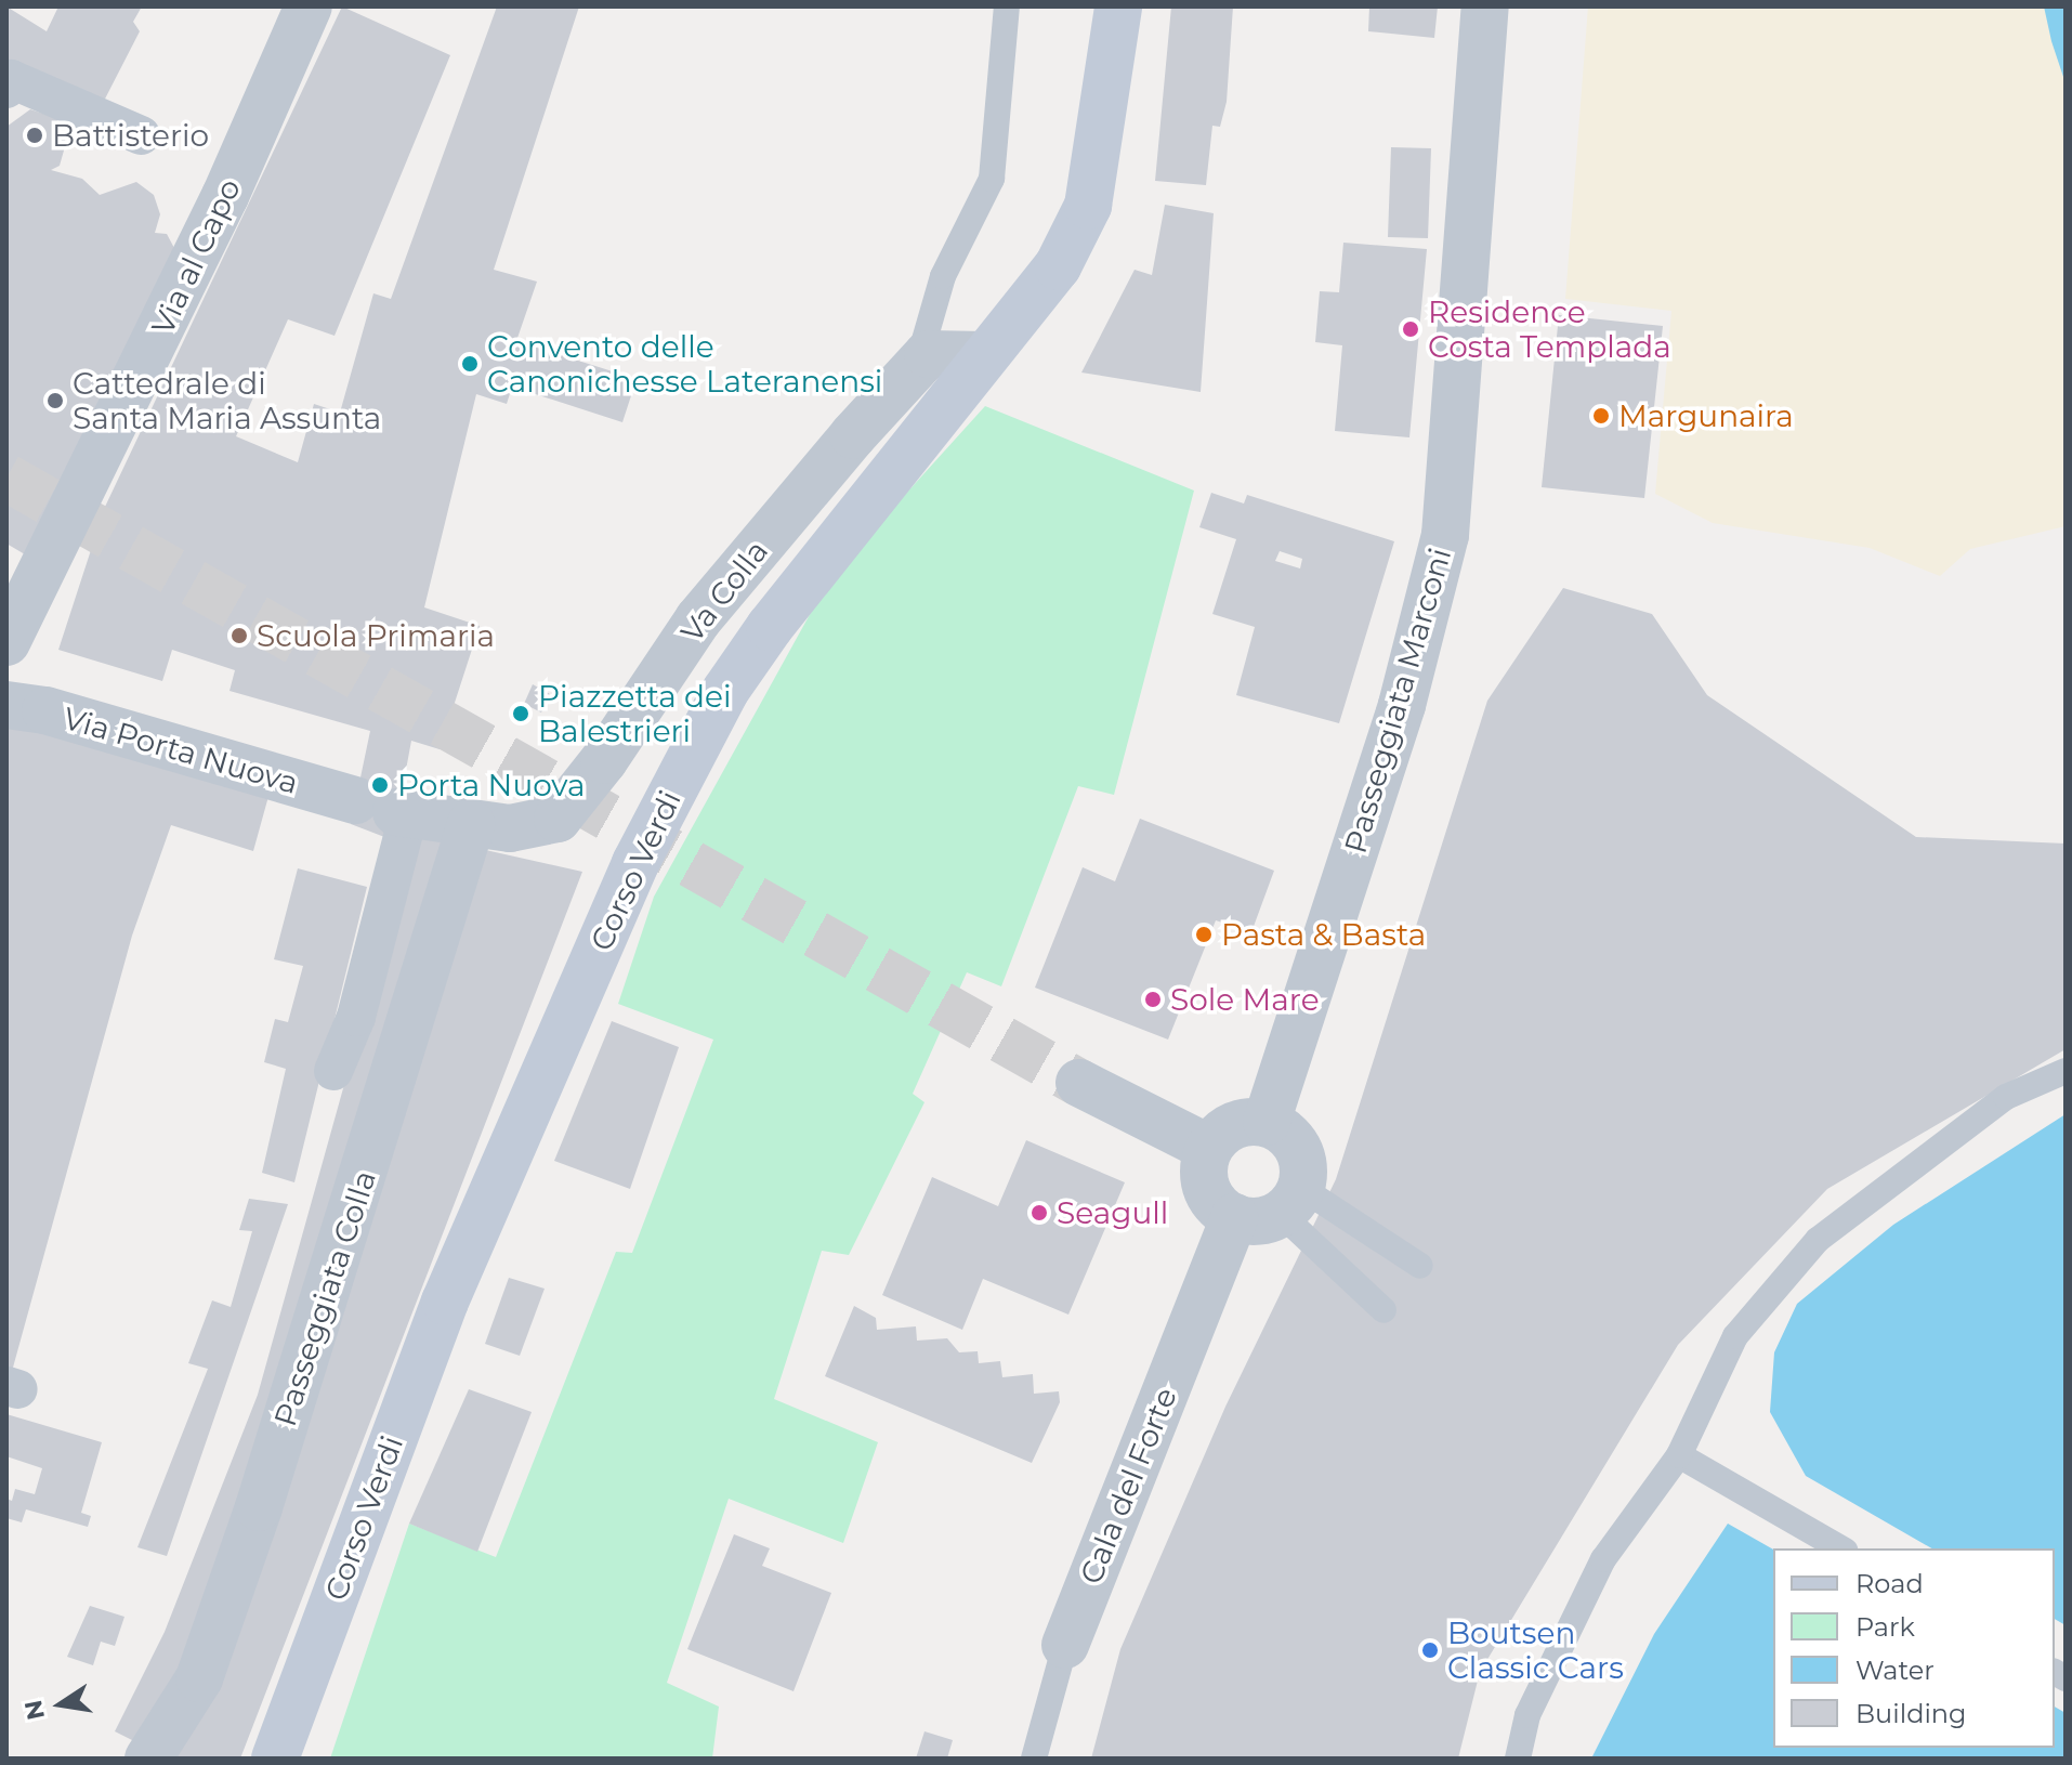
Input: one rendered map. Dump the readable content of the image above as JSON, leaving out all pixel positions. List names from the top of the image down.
{
  "streets": {
    "main road": ["Corso Verdi"],
    "street": [
      "Via al Capo",
      "Va Colla",
      "Passeggiata Marconi",
      "Via Porta Nuova",
      "Passeggiata Colla",
      "Cala del Forte"
    ]
  },
  "crossings": [
    ["Va Colla", "Via Porta Nuova"],
    ["Va Colla", "Passeggiata Colla"],
    ["Passeggiata Marconi", "Cala del Forte"],
    ["Via Porta Nuova", "Passeggiata Colla"]
  ],
  "places": [
    "Battisterio",
    "Residence Costa Templada",
    "Convento delle Canonichesse Lateranensi",
    "Cattedrale di Santa Maria Assunta",
    "Margunaira",
    "Scuola Primaria",
    "Piazzetta dei Balestrieri",
    "Porta Nuova",
    "Pasta & Basta",
    "Sole Mare",
    "Seagull",
    "Boutsen Classic Cars"
  ],
  "legend": [
    "Road",
    "Park",
    "Water",
    "Building"
  ],
  "north": "left"
}
